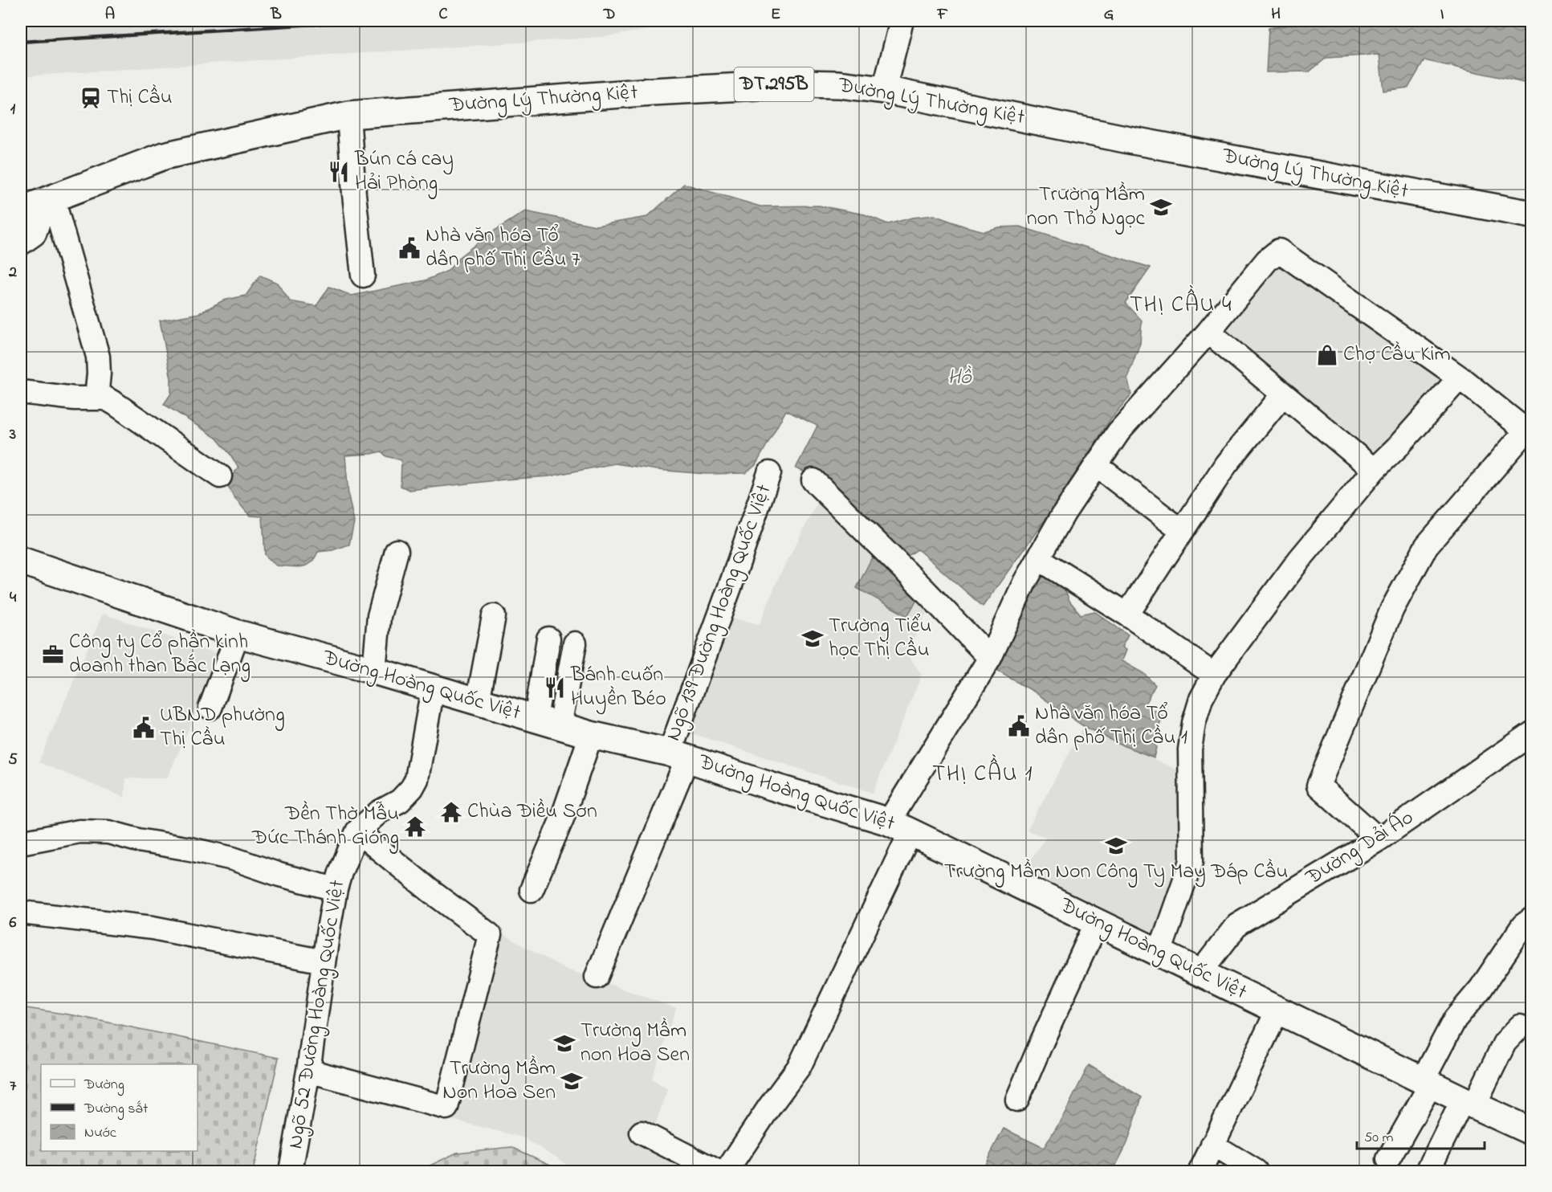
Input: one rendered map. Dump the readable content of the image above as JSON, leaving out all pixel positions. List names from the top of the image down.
{
  "streets": {
    "main road": ["ĐT.295B", "Đường Lý Thường Kiệt", "Đường Hoàng Quốc Việt"],
    "street": ["Ngõ 139 Đường Hoàng Quốc Việt", "Đường Dải Áo", "Ngõ 52 Đường Hoàng Quốc Việt"]
  },
  "crossings": [
    ["Ngõ 139 Đường Hoàng Quốc Việt", "Đường Hoàng Quốc Việt"],
    ["Đường Hoàng Quốc Việt", "Đường Dải Áo"],
    ["Đường Hoàng Quốc Việt", "Ngõ 52 Đường Hoàng Quốc Việt"]
  ],
  "districts": ["THỊ CẦU 4", "THỊ CẦU 1"],
  "water": ["Hồ"],
  "places": {
    "station": ["Thị Cầu"],
    "restaurant": ["Bún cá cay Hải Phòng", "Bánh cuốn Huyền Béo"],
    "school or university": [
      "Trường Mầm non Thỏ Ngọc",
      "Trường Tiểu học Thị Cầu",
      "Trường Mầm Non Công Ty May Đáp Cầu",
      "Trường Mầm non Hoa Sen",
      "Trường Mầm Non Hoa Sen"
    ],
    "public building": ["Nhà văn hóa Tổ dân phố Thị Cầu 7", "Nhà văn hóa Tổ dân phố Thị Cầu 1", "UBND phường Thị Cầu"],
    "shop": ["Chợ Cầu Kim"],
    "office": ["Công ty Cổ phần kinh doanh than Bắc Lạng"],
    "temple": ["Chùa Điều Sơn", "Đền Thờ Mẫu Đức Thánh Gióng"]
  },
  "legend": ["Đường", "Đường sắt", "Nước"],
  "scale_bar": "50 m",
  "grid": {
    "columns": [
      "A",
      "B",
      "C",
      "D",
      "E",
      "F",
      "G",
      "H",
      "I"
    ],
    "rows": [
      "1",
      "2",
      "3",
      "4",
      "5",
      "6",
      "7"
    ]
  }
}
